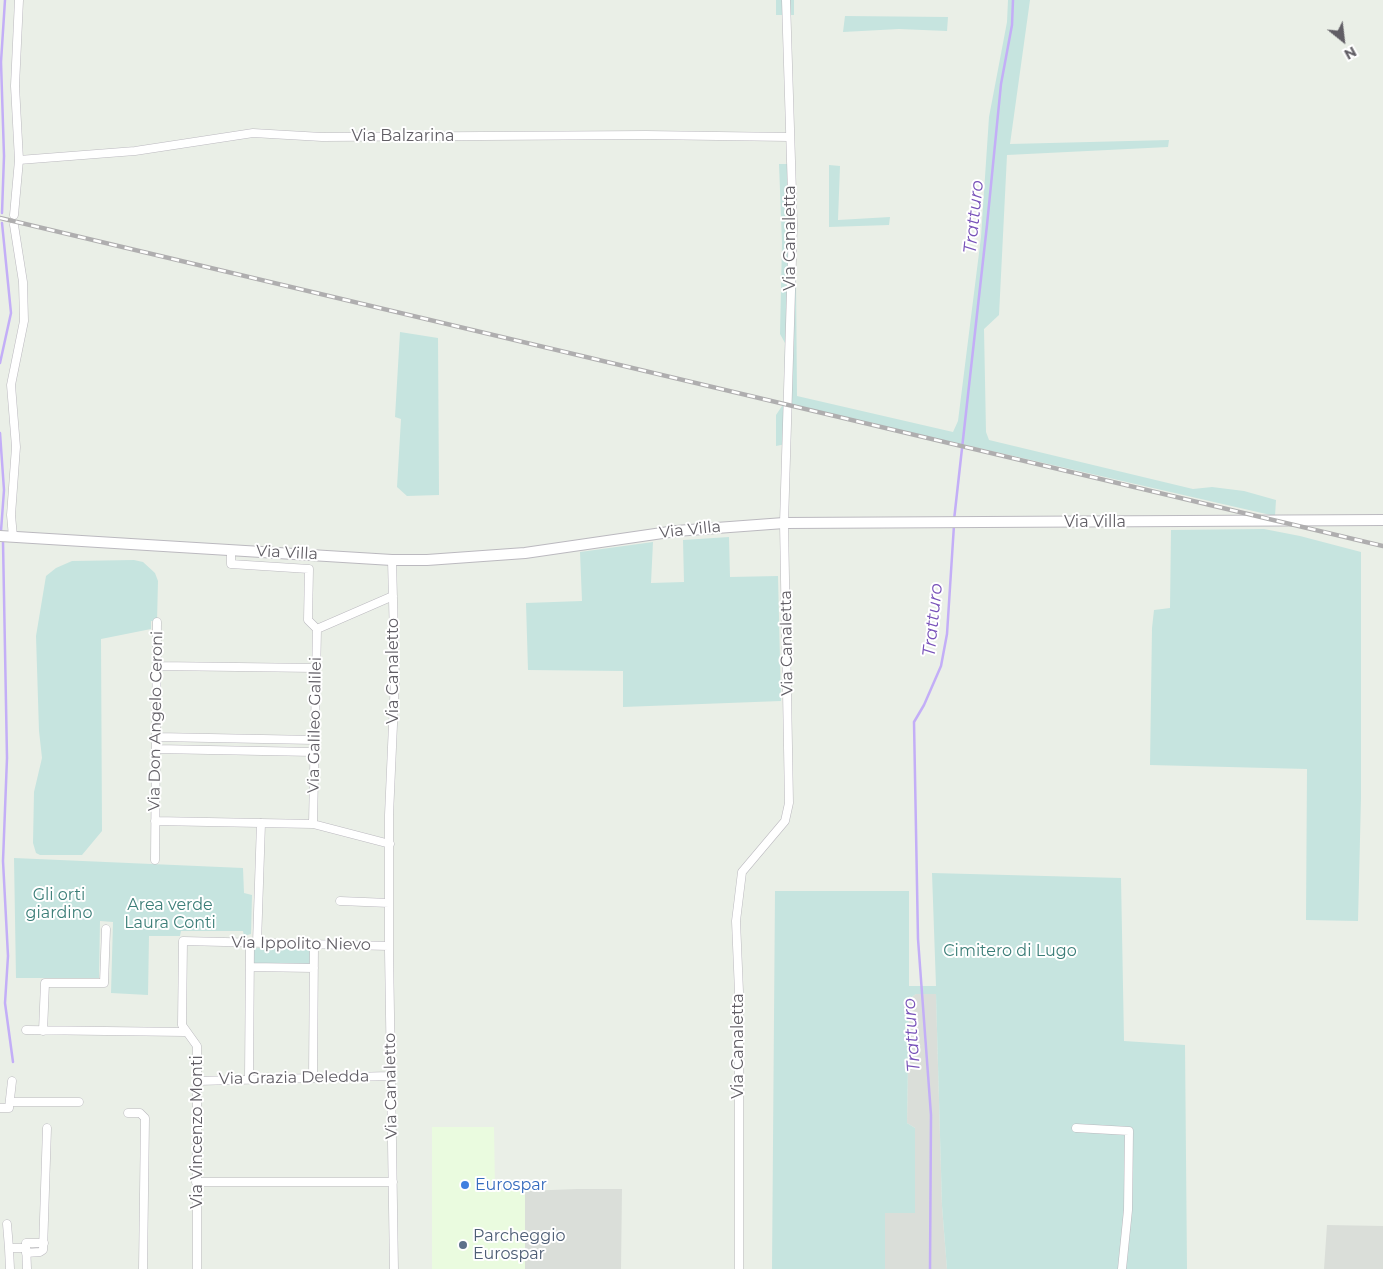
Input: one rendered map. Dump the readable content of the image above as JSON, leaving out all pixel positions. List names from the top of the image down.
{
  "streets": {
    "street": [
      "Via Balzarina",
      "Via Canaletta",
      "Via Villa",
      "Via Canaletto",
      "Via Don Angelo Ceroni",
      "Via Galileo Galilei",
      "Via Ippolito Nievo",
      "Via Grazia Deledda",
      "Via Vincenzo Monti"
    ]
  },
  "crossings": [
    ["Via Balzarina", "Via Canaletta"],
    ["Via Canaletta", "Via Villa"],
    ["Via Villa", "Via Canaletto"],
    ["Via Canaletto", "Via Ippolito Nievo"],
    ["Via Canaletto", "Via Grazia Deledda"],
    ["Via Ippolito Nievo", "Via Vincenzo Monti"],
    ["Via Grazia Deledda", "Via Vincenzo Monti"]
  ],
  "water": ["Tratturo"],
  "parks": ["Gli orti giardino", "Area verde Laura Conti", "Cimitero di Lugo"],
  "places": ["Eurospar", "Parcheggio Eurospar"],
  "north": "bottom right"
}
